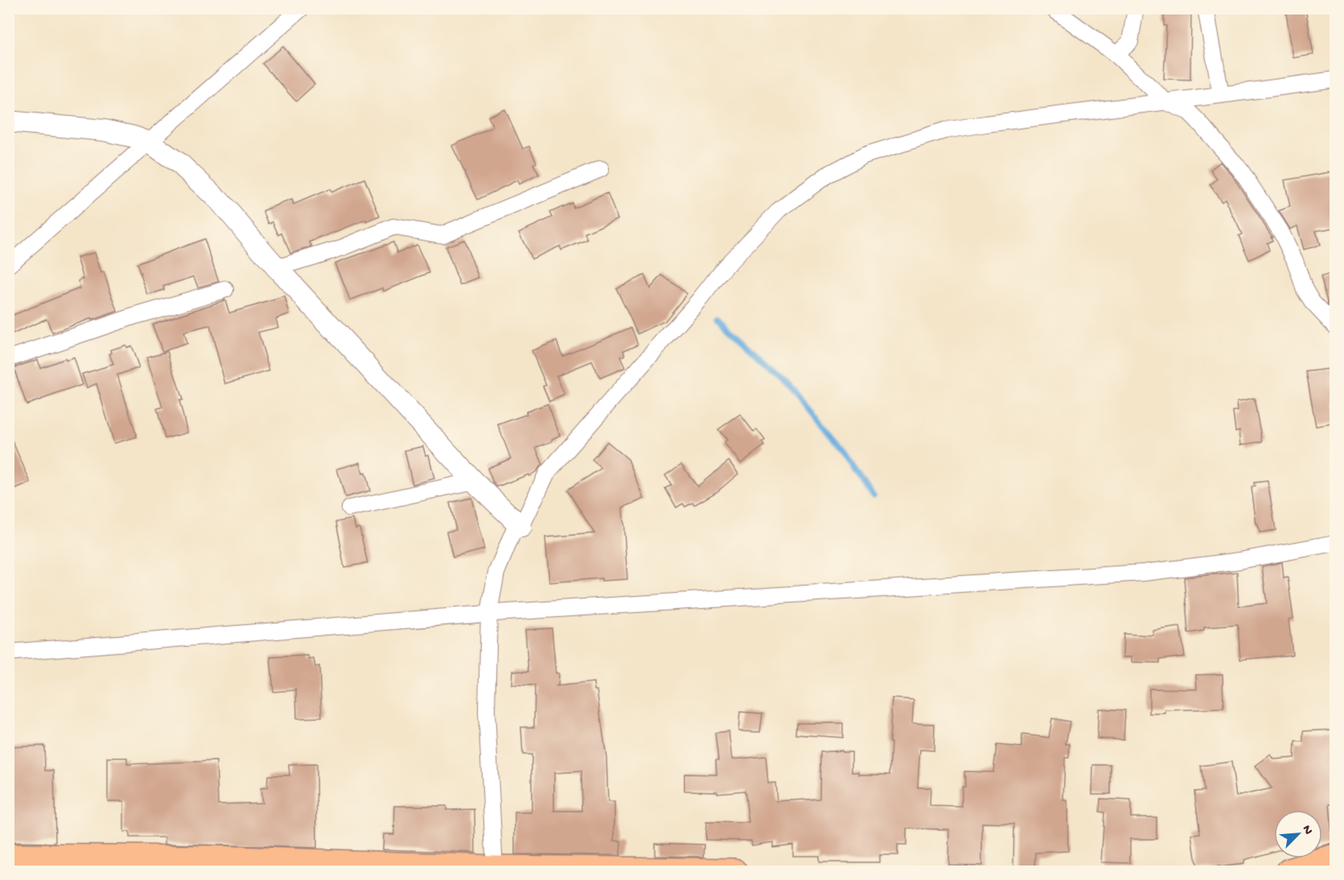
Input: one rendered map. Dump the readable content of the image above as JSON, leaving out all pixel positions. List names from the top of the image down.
{
  "north": "top right"
}
